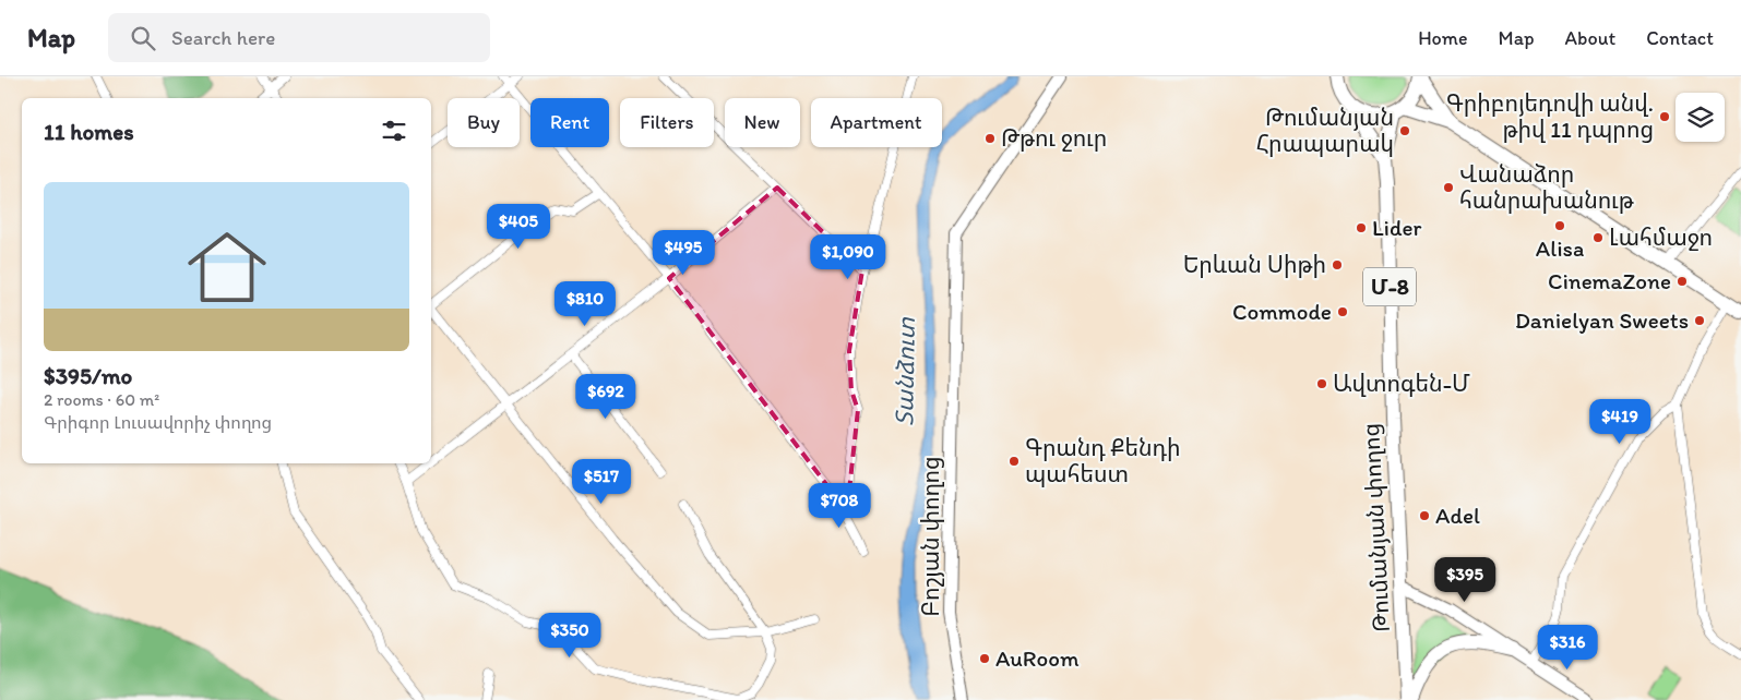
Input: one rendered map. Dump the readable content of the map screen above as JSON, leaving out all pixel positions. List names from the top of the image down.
{
  "streets": {
    "main road": ["Մ-8", "Թումանյան փողոց"],
    "street": ["Բոշյան փողոց"]
  },
  "crossings": [
    ["Մ-8", "Թումանյան փողոց"]
  ],
  "water": ["Տանձուտ"],
  "places": [
    "Գրիբոյեդովի անվ. թիվ 11 դպրոց",
    "Թումանյան Հրապարակ",
    "Թթու ջուր",
    "Վանաձոր հանրախանութ",
    "Alisa",
    "Lider",
    "Լահմաջո",
    "Երևան Սիթի",
    "CinemaZone",
    "Commode",
    "Danielyan Sweets",
    "Ավտոգեն-Մ",
    "Գրանդ Քենդի պահեստ",
    "Adel",
    "AuRoom"
  ],
  "page": {
    "header": "Map",
    "search": "Search here",
    "nav": [
      "Home",
      "Map",
      "About",
      "Contact"
    ],
    "chip": [
      "Buy",
      "Rent",
      "Filters",
      "New",
      "Apartment"
    ],
    "heading": "11 homes",
    "list": [
      {
        "name": "$395/mo",
        "note": "2 rooms · 60 m² · Գրիգոր Լուսավորիչ փողոց"
      }
    ],
    "price": [
      "$405",
      "$495",
      "$1,090",
      "$810",
      "$692",
      "$419",
      "$517",
      "$708",
      "$395",
      "$350",
      "$316"
    ]
  }
}
